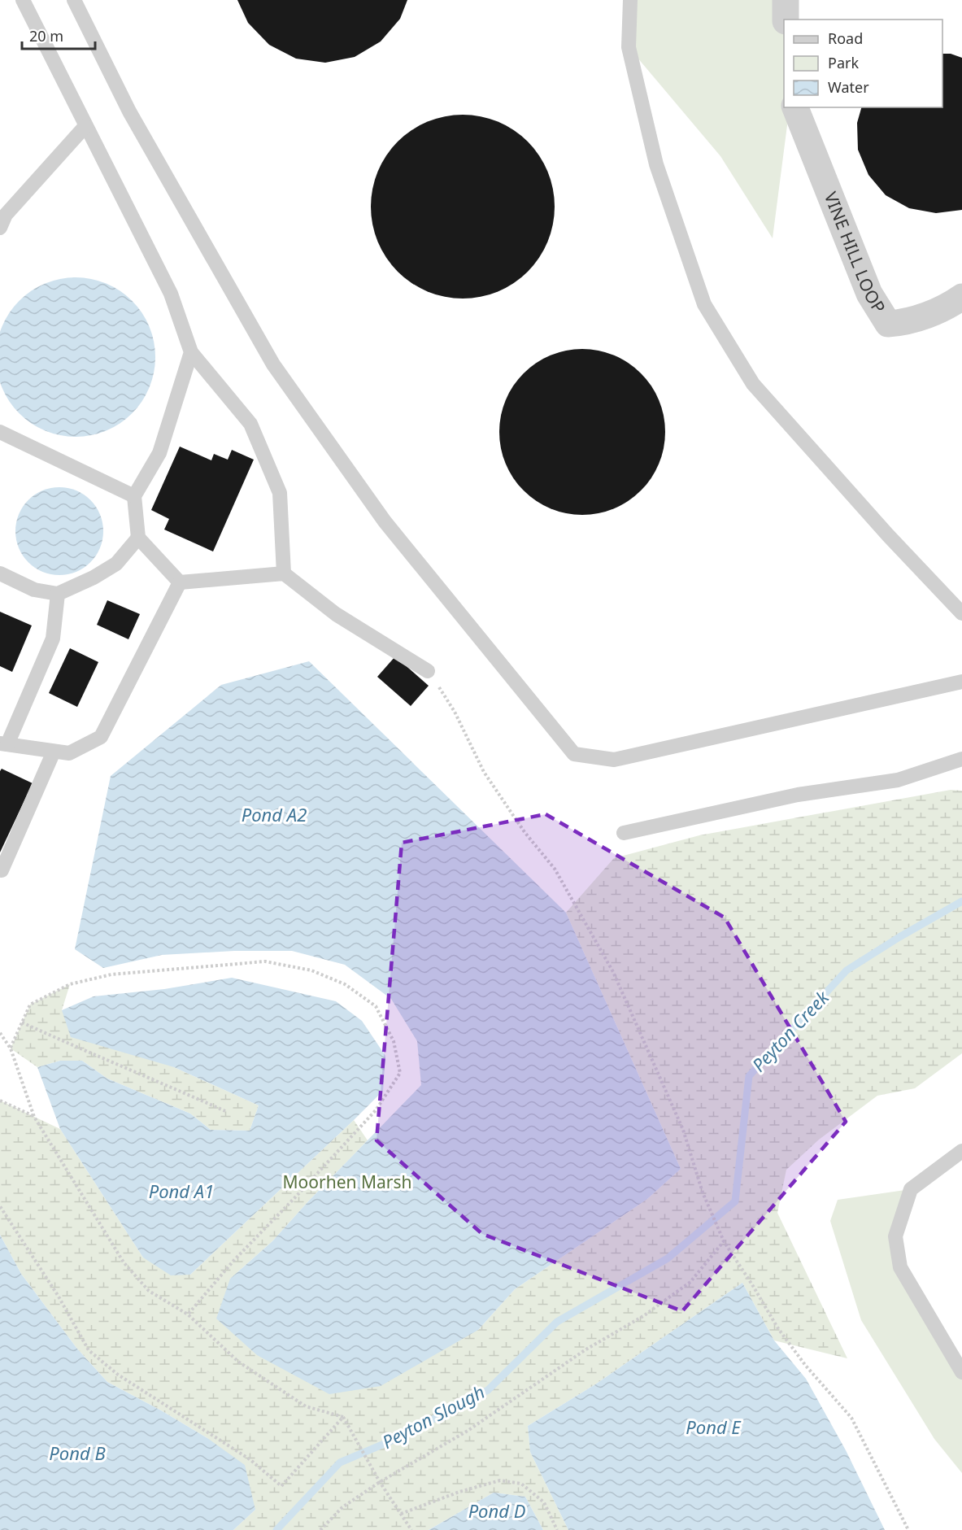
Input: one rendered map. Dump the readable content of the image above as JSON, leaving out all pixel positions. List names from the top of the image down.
{
  "streets": {
    "street": ["VINE HILL LOOP"]
  },
  "water": [
    "Pond A2",
    "Peyton Creek",
    "Pond A1",
    "Peyton Slough",
    "Pond E",
    "Pond B",
    "Pond D"
  ],
  "parks": ["Moorhen Marsh"],
  "legend": ["Road", "Park", "Water"],
  "scale_bar": "20 m"
}
